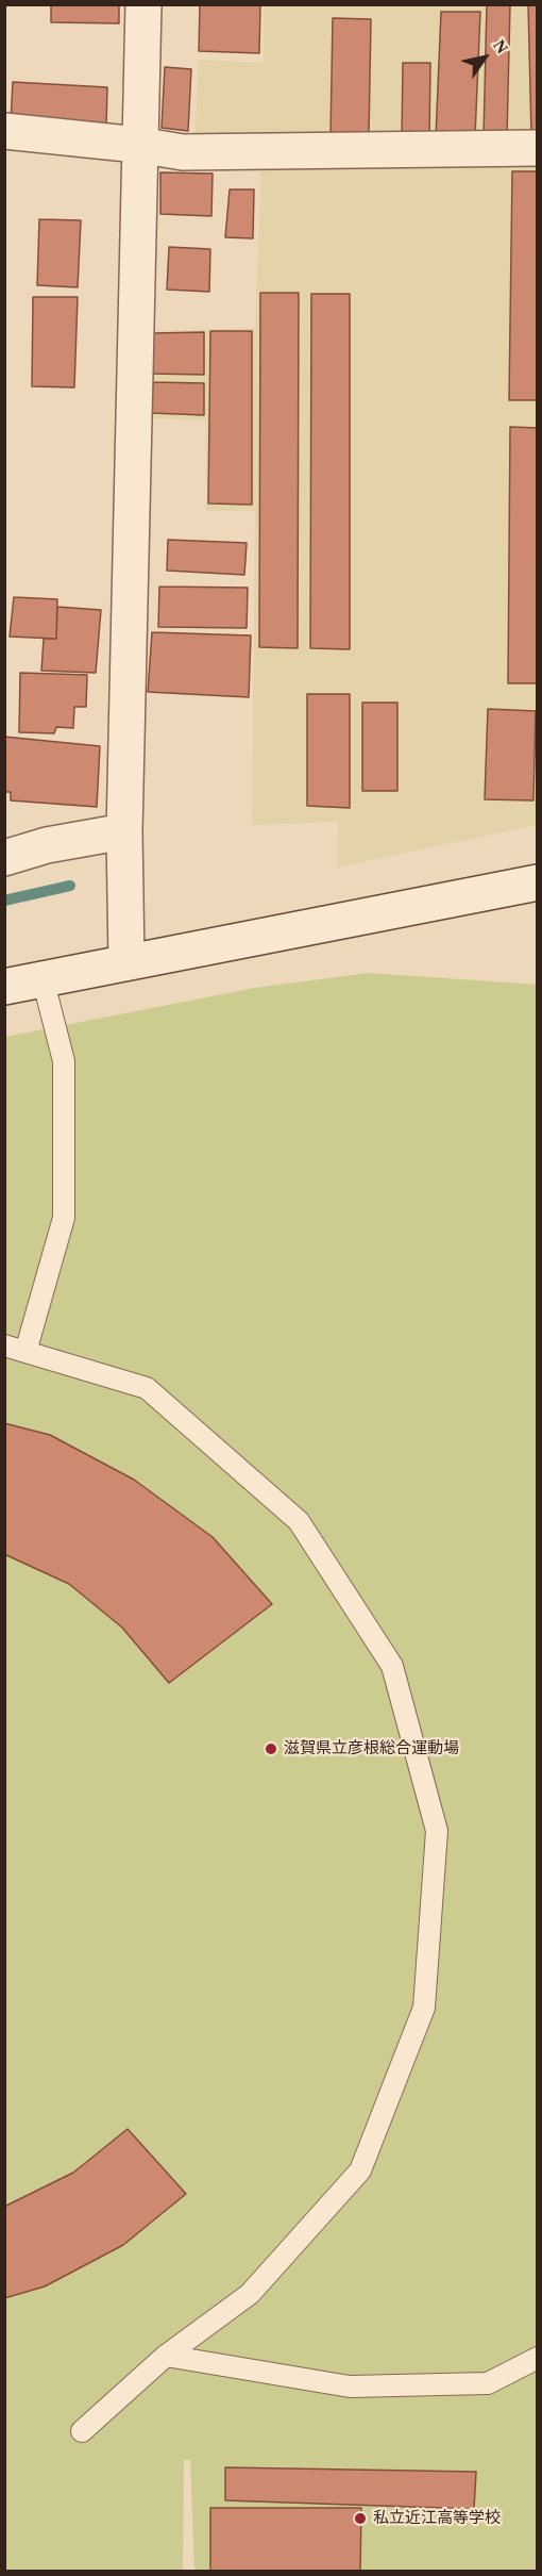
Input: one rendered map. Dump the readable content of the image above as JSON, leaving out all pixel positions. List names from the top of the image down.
{
  "places": ["滋賀県立彦根総合運動場", "私立近江高等学校"],
  "north": "top right"
}
